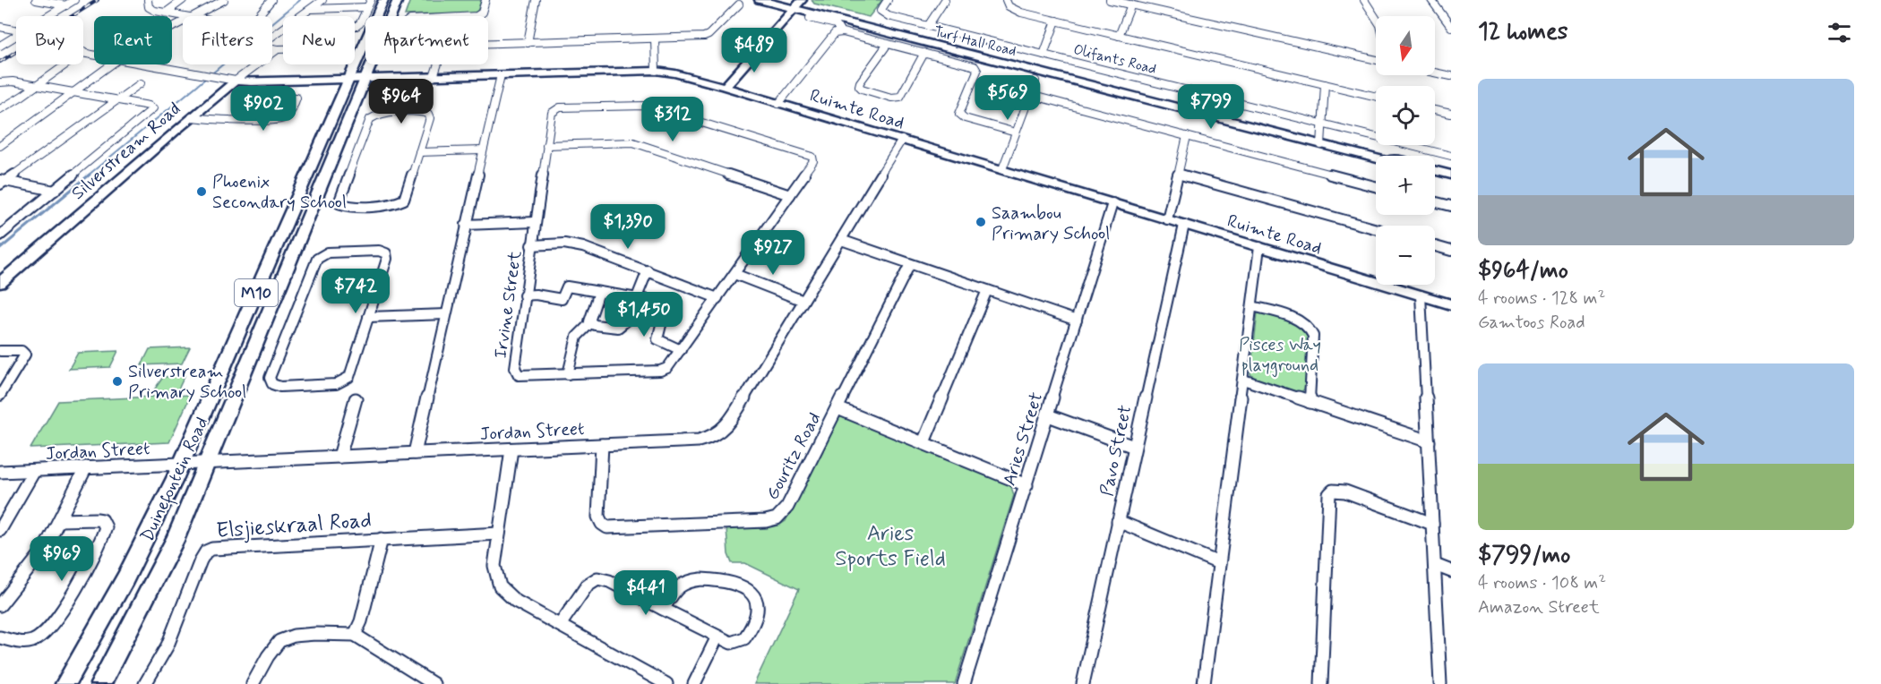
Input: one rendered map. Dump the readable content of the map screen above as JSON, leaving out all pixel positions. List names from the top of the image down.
{
  "streets": {
    "main road": ["Turf Hall Road", "M10", "Duinefontein Road"],
    "street": [
      "Olifants Road",
      "Ruimte Road",
      "Silverstream Road",
      "Irvine Street",
      "Jordan Street",
      "Aries Street",
      "Pavo Street",
      "Gouritz Road",
      "Elsjieskraal Road"
    ]
  },
  "crossings": [
    ["Ruimte Road", "Silverstream Road"],
    ["Ruimte Road", "Jordan Street"],
    ["Ruimte Road", "Aries Street"],
    ["Ruimte Road", "Pavo Street"],
    ["Ruimte Road", "Duinefontein Road"],
    ["Jordan Street", "Gouritz Road"],
    ["Jordan Street", "Duinefontein Road"]
  ],
  "parks": ["Pisces Way playground", "Aries Sports Field"],
  "places": ["Phoenix Secondary School", "Saambou Primary School", "Silverstream Primary School"],
  "north": "bottom",
  "page": {
    "heading": "12 homes",
    "map_buttons": ["+", "−"],
    "chip": [
      "Buy",
      "Rent",
      "Filters",
      "New",
      "Apartment"
    ],
    "price": [
      "$489",
      "$569",
      "$964",
      "$799",
      "$902",
      "$312",
      "$1,390",
      "$927",
      "$742",
      "$1,450",
      "$969",
      "$441"
    ],
    "list": [
      {
        "name": "$964/mo",
        "note": "4 rooms · 128 m² · Gamtoos Road"
      },
      {
        "name": "$799/mo",
        "note": "4 rooms · 108 m² · Amazon Street"
      }
    ]
  }
}
